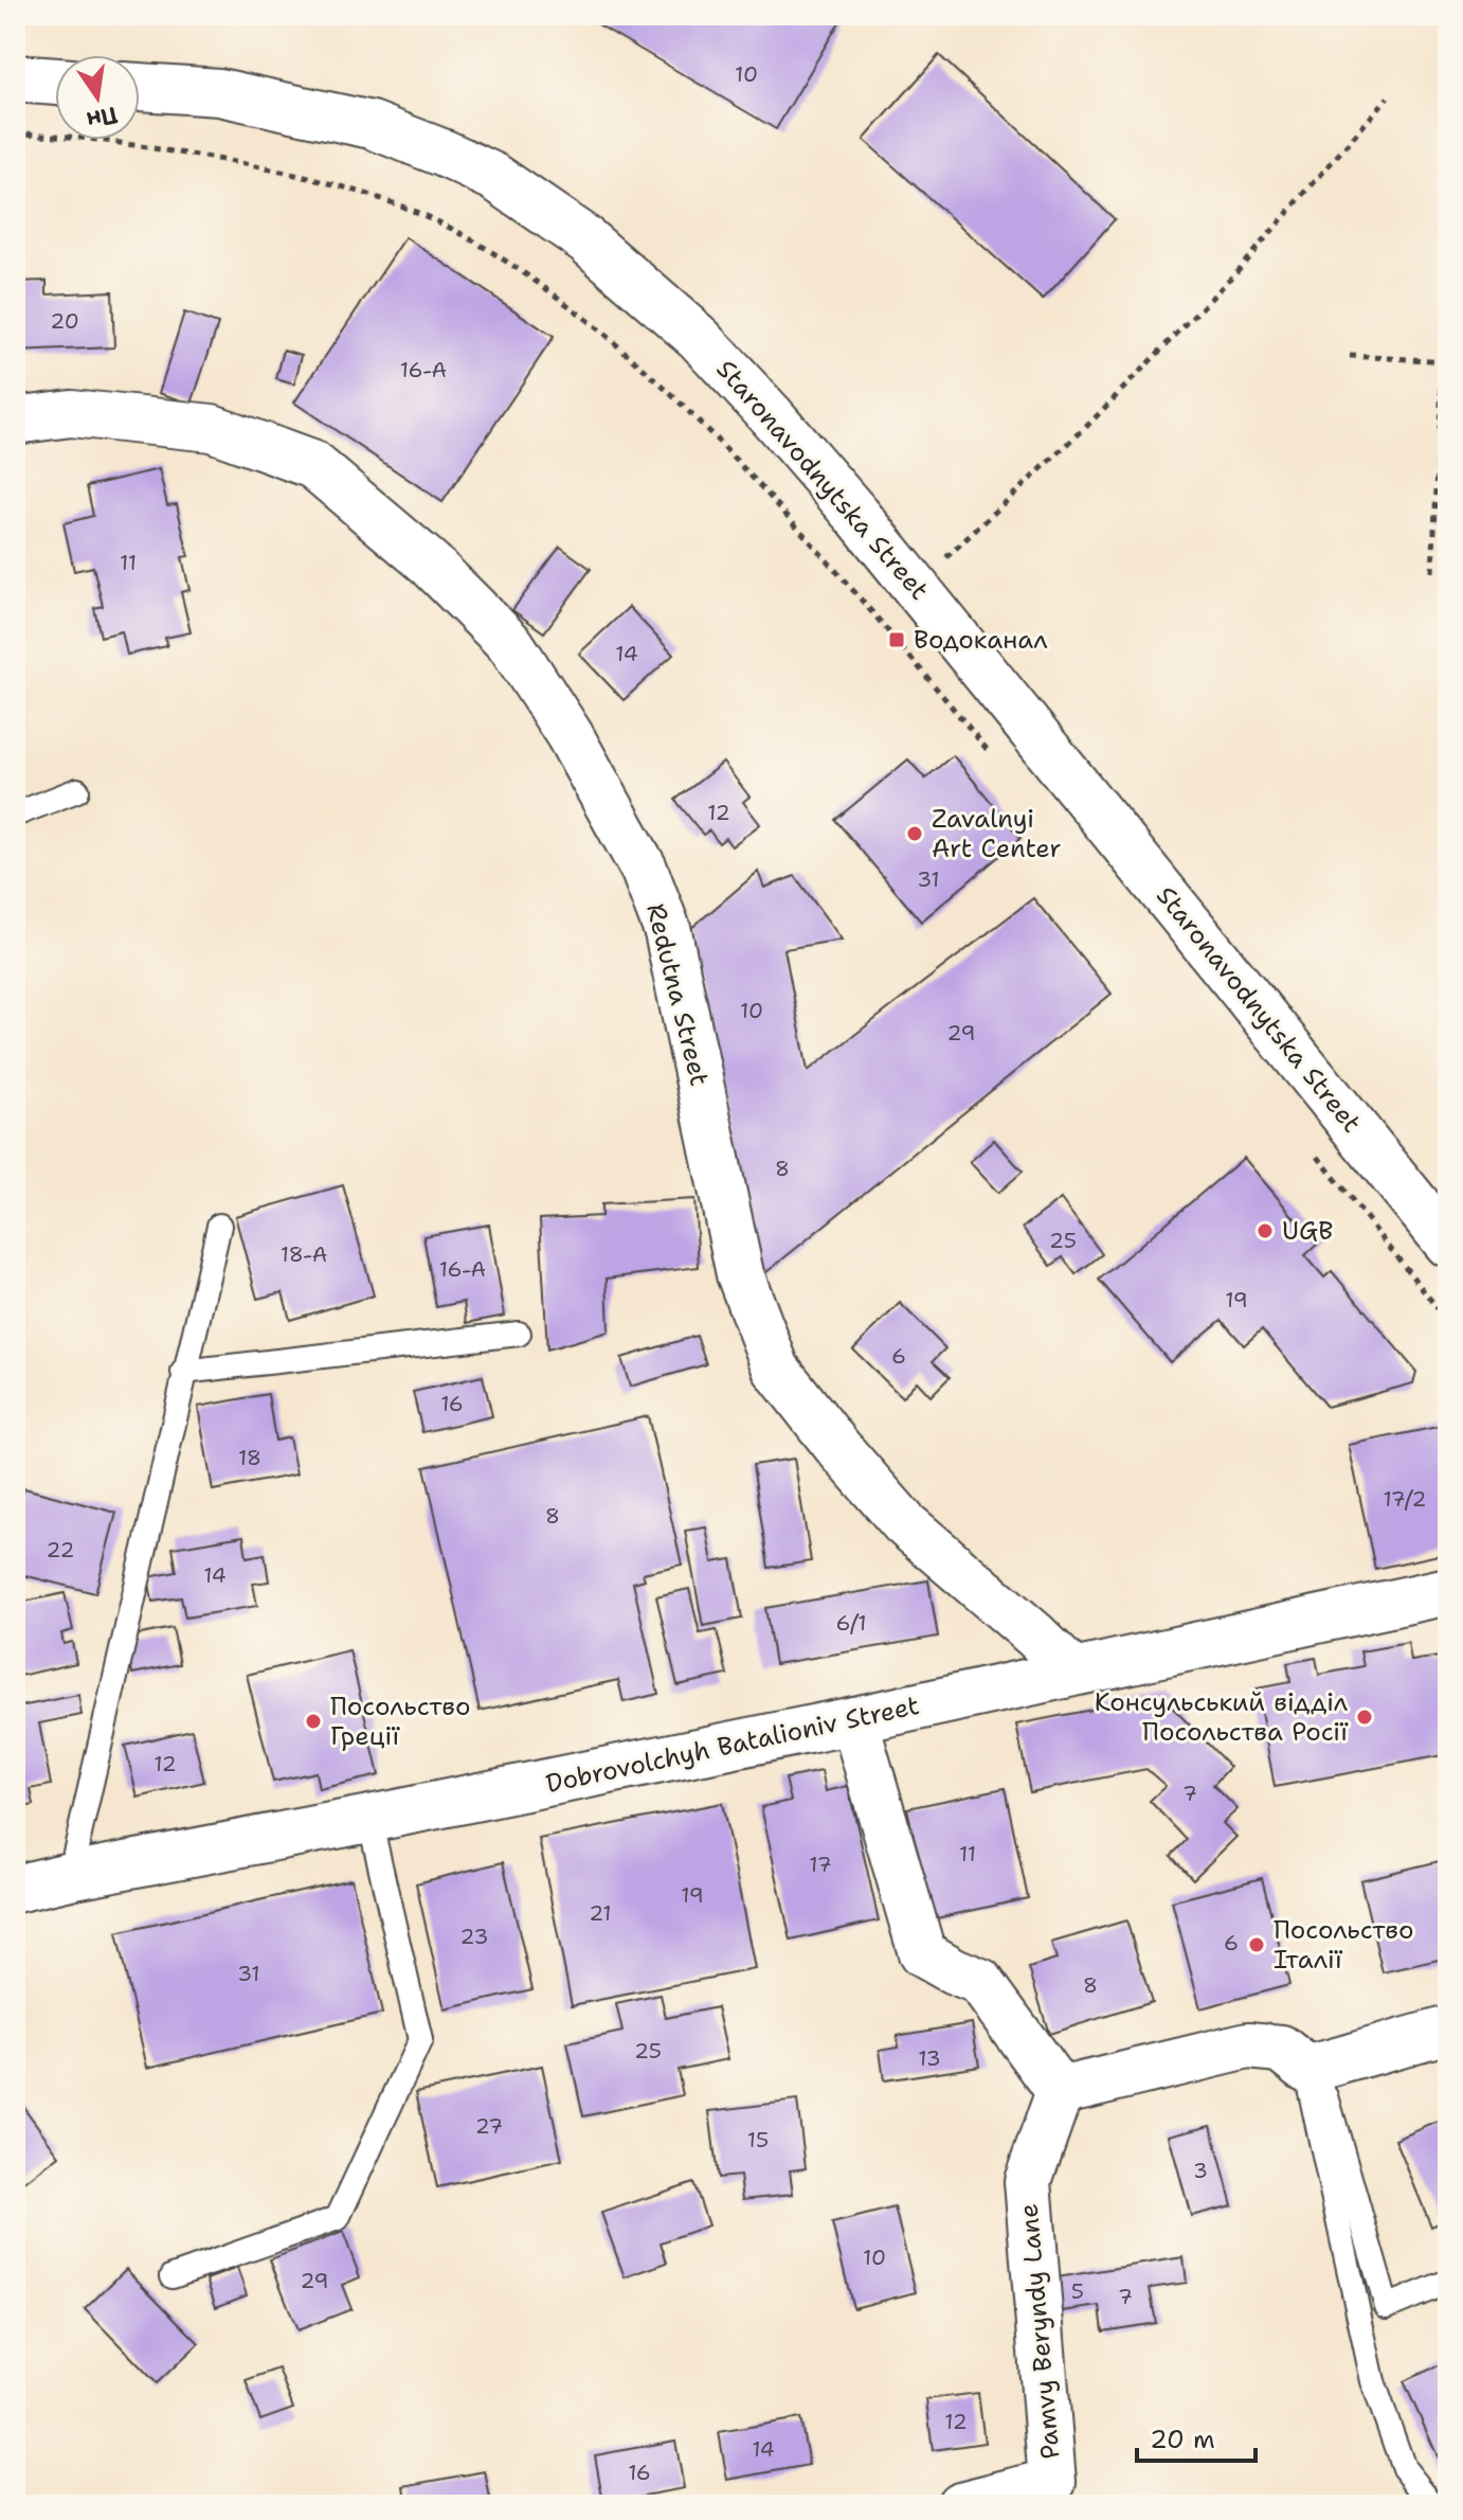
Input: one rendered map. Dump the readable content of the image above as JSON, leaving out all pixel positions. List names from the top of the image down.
{
  "streets": {
    "street": [
      "Staronavodnytska Street",
      "Redutna Street",
      "Dobrovolchyh Batalioniv Street",
      "Pamvy Beryndy Lane"
    ]
  },
  "crossings": [
    ["Redutna Street", "Dobrovolchyh Batalioniv Street"]
  ],
  "places": {
    "transit": ["Водоканал"],
    "other": [
      "Zavalnyi Art Center",
      "UGB",
      "Консульський відділ Посольства Росії",
      "Посольство Греції",
      "Посольство Італії"
    ]
  },
  "house_numbers": [
    "10",
    "20",
    "16-А",
    "11",
    "14",
    "12",
    "31",
    "10",
    "29",
    "8",
    "25",
    "18-А",
    "16-А",
    "19",
    "6",
    "16",
    "18",
    "17/2",
    "8",
    "22",
    "14",
    "6/1",
    "12",
    "7",
    "11",
    "17",
    "19",
    "21",
    "23",
    "6",
    "31",
    "8",
    "25",
    "13",
    "27",
    "15",
    "3",
    "10",
    "29",
    "5",
    "7",
    "12",
    "14",
    "16"
  ],
  "scale_bar": "20 m",
  "north": "bottom"
}
